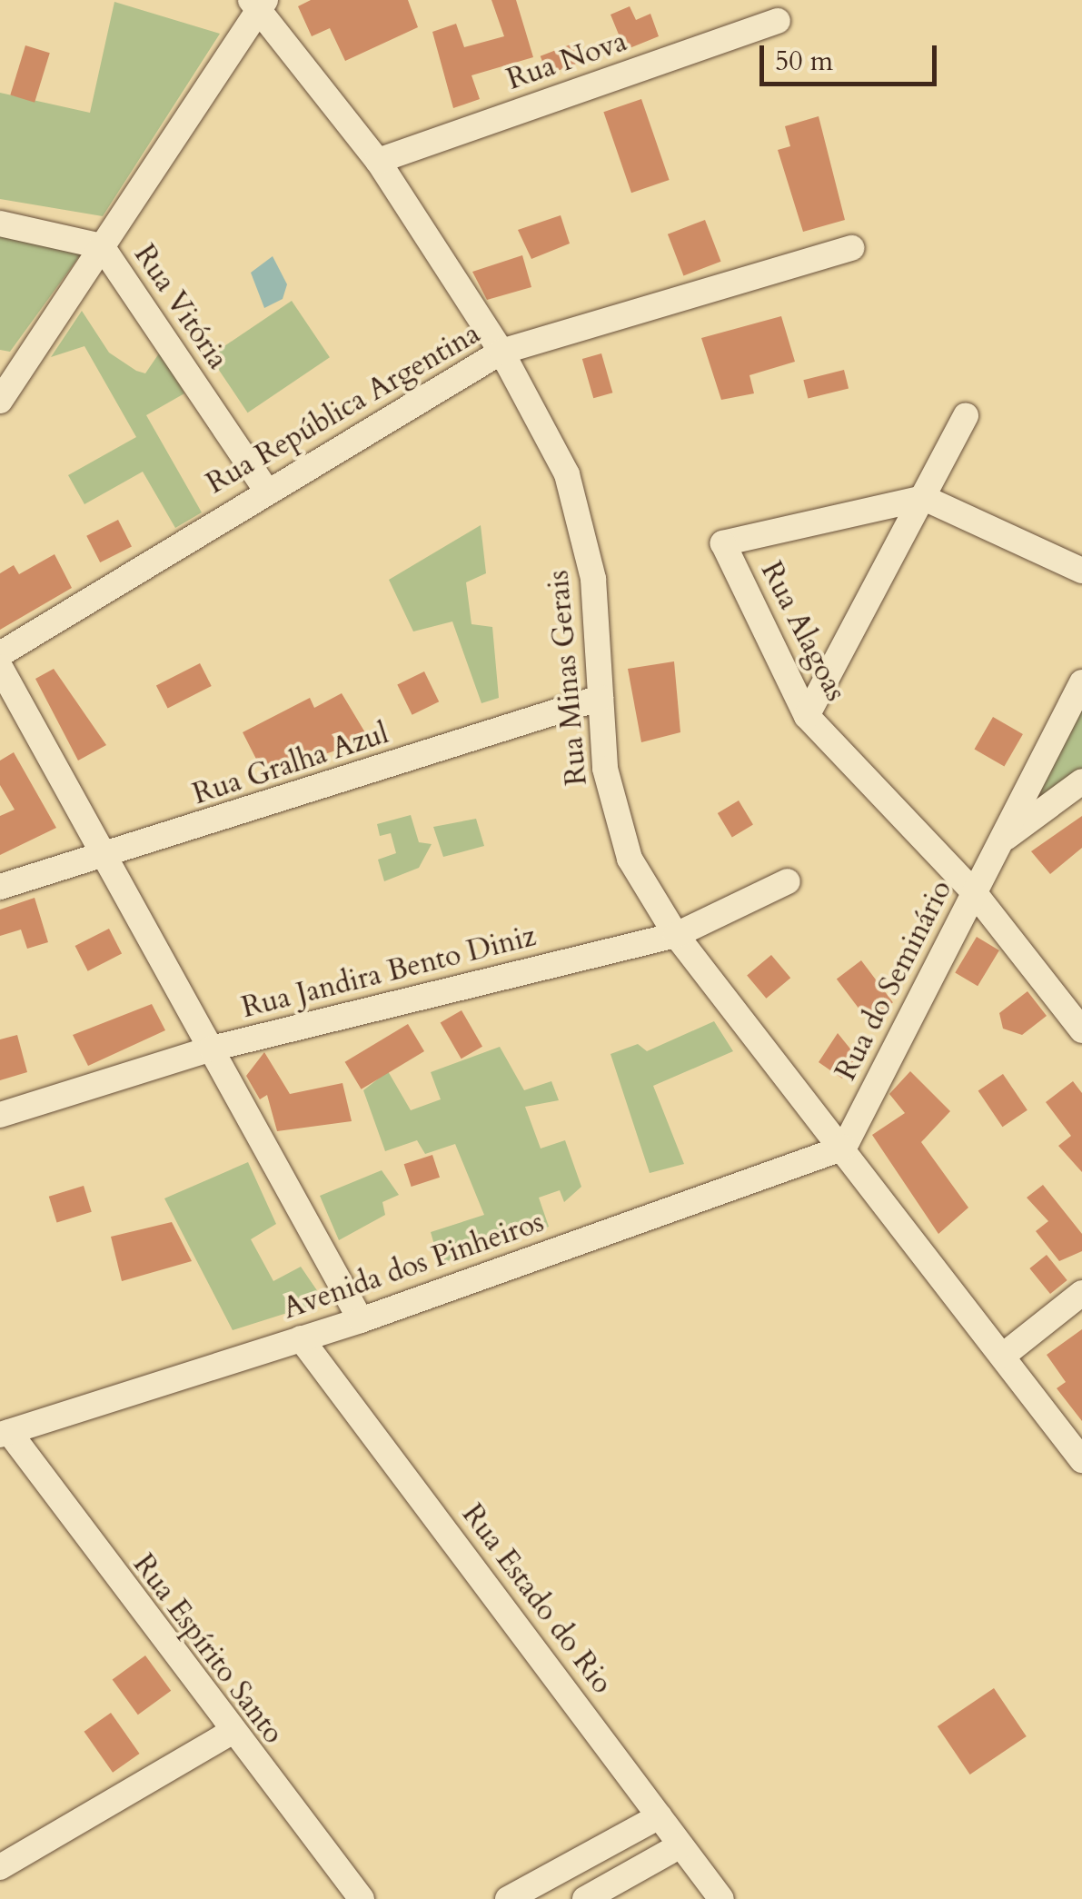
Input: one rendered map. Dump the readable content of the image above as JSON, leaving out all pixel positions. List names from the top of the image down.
{
  "streets": {
    "street": [
      "Rua Nova",
      "Rua Vitória",
      "Rua República Argentina",
      "Rua Alagoas",
      "Rua Minas Gerais",
      "Rua Gralha Azul",
      "Rua Jandira Bento Diniz",
      "Rua do Seminário",
      "Avenida dos Pinheiros",
      "Rua Estado do Rio",
      "Rua Espírito Santo"
    ]
  },
  "crossings": [
    ["Rua Nova", "Rua Minas Gerais"],
    ["Rua Vitória", "Rua República Argentina"],
    ["Rua República Argentina", "Rua Minas Gerais"],
    ["Rua Alagoas", "Rua do Seminário"],
    ["Rua Minas Gerais", "Rua Gralha Azul"],
    ["Rua Minas Gerais", "Rua Jandira Bento Diniz"],
    ["Rua Minas Gerais", "Rua do Seminário"],
    ["Rua Minas Gerais", "Avenida dos Pinheiros"],
    ["Rua do Seminário", "Avenida dos Pinheiros"],
    ["Avenida dos Pinheiros", "Rua Estado do Rio"],
    ["Avenida dos Pinheiros", "Rua Espírito Santo"]
  ],
  "scale_bar": "50 m"
}
